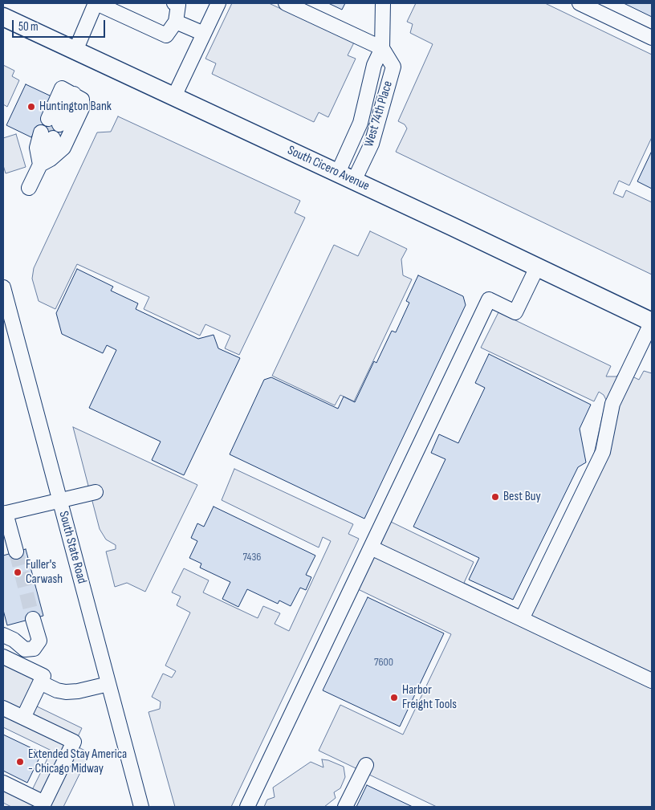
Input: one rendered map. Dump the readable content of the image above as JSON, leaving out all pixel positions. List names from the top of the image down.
{
  "streets": {
    "main road": ["South Cicero Avenue"],
    "street": ["West 74th Place", "South State Road"]
  },
  "crossings": [
    ["West 74th Place", "South Cicero Avenue"]
  ],
  "places": [
    "Huntington Bank",
    "Best Buy",
    "Fuller's Carwash",
    "Harbor Freight Tools",
    "Extended Stay America - Chicago Midway"
  ],
  "house_numbers": ["7436", "7600"],
  "scale_bar": "50 m"
}
